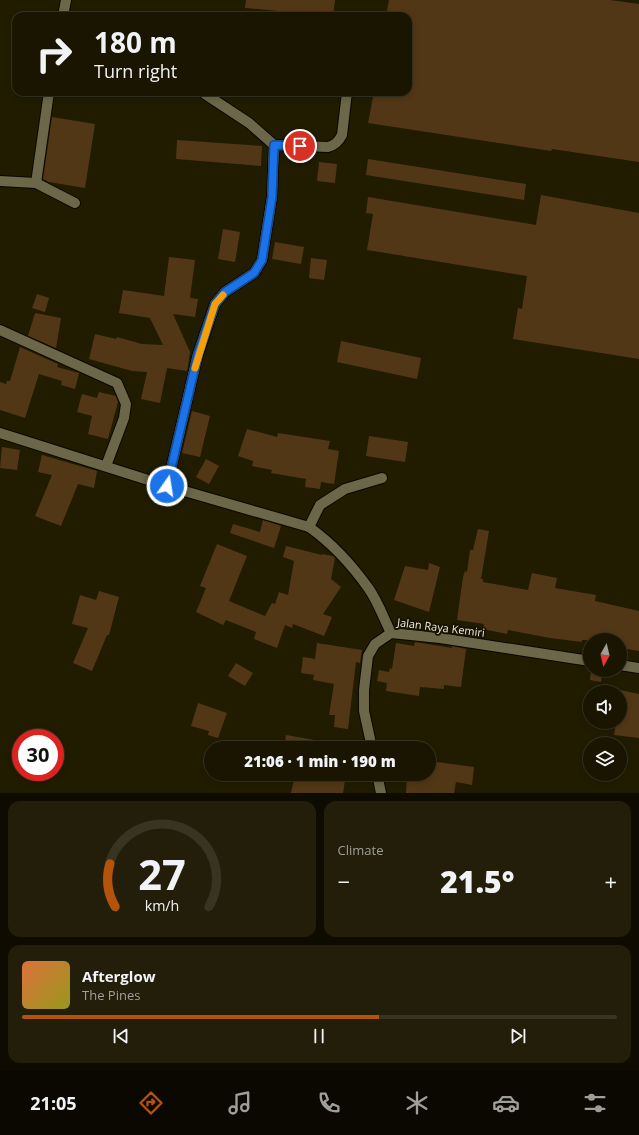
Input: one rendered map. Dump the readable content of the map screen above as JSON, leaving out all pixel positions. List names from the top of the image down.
{
  "streets": {
    "street": ["Jalan Raya Kemiri"]
  },
  "north": "bottom",
  "page": {
    "turn": ["180 m", "Turn right"],
    "limit": "30",
    "trip": "21:06 · 1 min · 190 m",
    "tile": "Climate",
    "heat": ["−", "21.5°", "+"],
    "song": ["Afterglow", "The Pines"],
    "tabs": "21:05",
    "gauge": ["27", "km/h"]
  }
}
